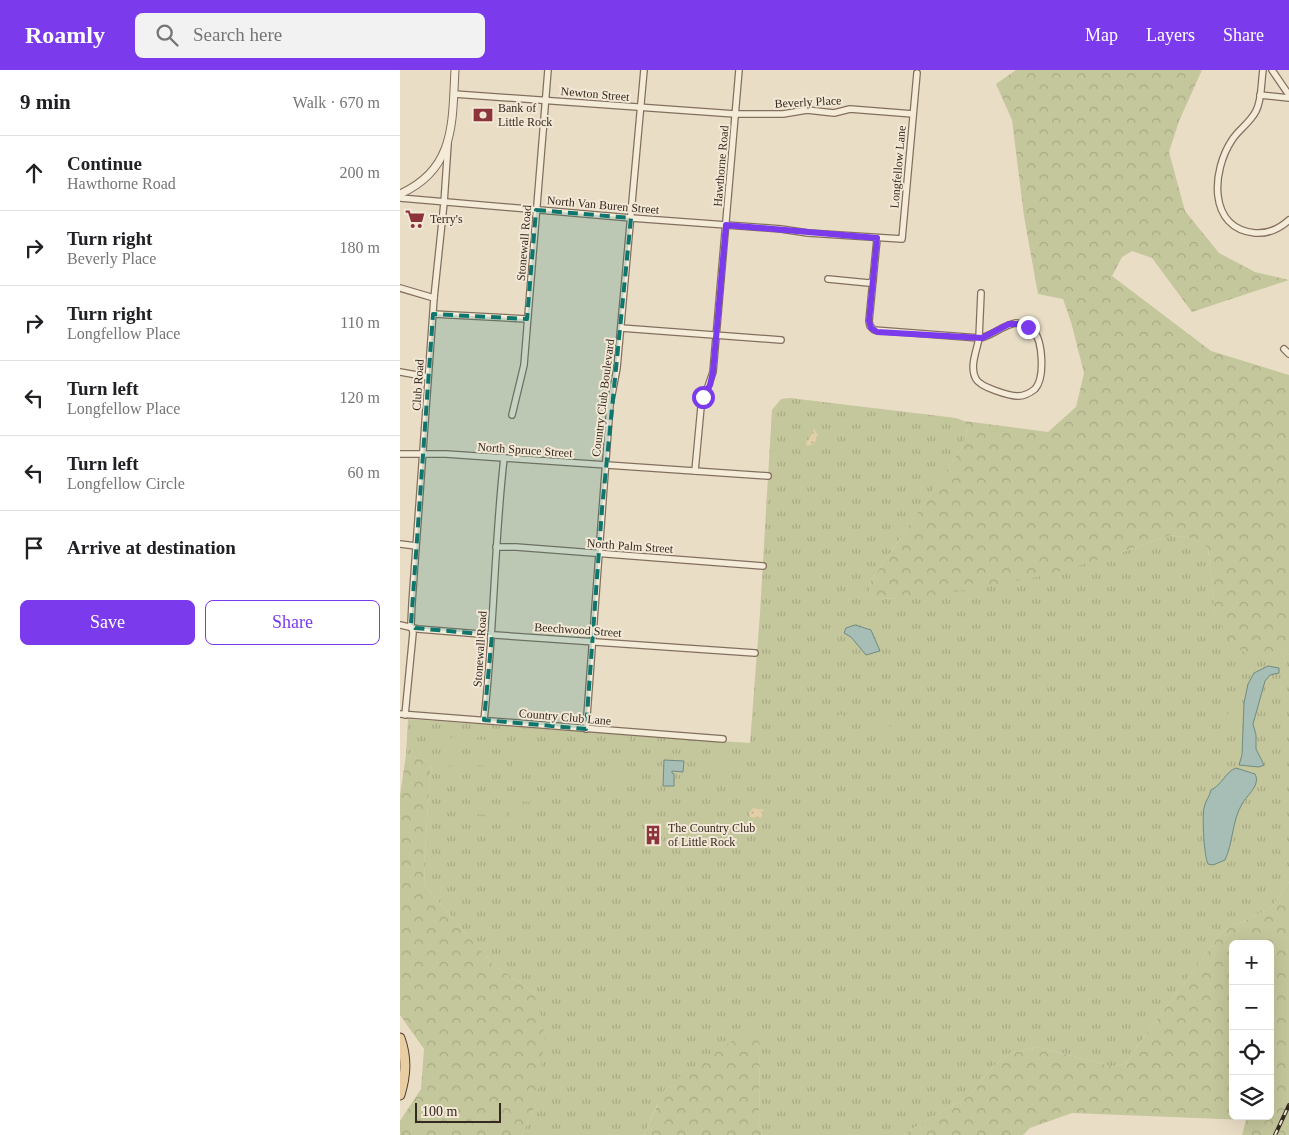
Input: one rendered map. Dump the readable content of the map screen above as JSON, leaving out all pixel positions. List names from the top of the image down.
{
  "streets": {
    "street": [
      "Newton Street",
      "Beverly Place",
      "Hawthorne Road",
      "Longfellow Lane",
      "North Van Buren Street",
      "Stonewall Road",
      "Club Road",
      "Country Club Boulevard",
      "North Spruce Street",
      "North Palm Street",
      "Beechwood Street",
      "Country Club Lane"
    ]
  },
  "crossings": [
    ["Newton Street", "Beverly Place"],
    ["Newton Street", "Hawthorne Road"],
    ["Newton Street", "Stonewall Road"],
    ["Newton Street", "Country Club Boulevard"],
    ["Beverly Place", "Hawthorne Road"],
    ["Beverly Place", "Longfellow Lane"],
    ["Hawthorne Road", "North Van Buren Street"],
    ["Hawthorne Road", "North Spruce Street"],
    ["North Van Buren Street", "Stonewall Road"],
    ["North Van Buren Street", "Club Road"],
    ["North Van Buren Street", "Country Club Boulevard"],
    ["Stonewall Road", "North Spruce Street"],
    ["Stonewall Road", "North Palm Street"],
    ["Stonewall Road", "Beechwood Street"],
    ["Stonewall Road", "Country Club Lane"],
    ["Club Road", "North Spruce Street"],
    ["Club Road", "Beechwood Street"],
    ["Club Road", "Country Club Lane"],
    ["Country Club Boulevard", "North Spruce Street"],
    ["Country Club Boulevard", "North Palm Street"],
    ["Country Club Boulevard", "Beechwood Street"],
    ["Country Club Boulevard", "Country Club Lane"],
    ["Beechwood Street", "Country Club Lane"]
  ],
  "places": {
    "bank": ["Bank of Little Rock"],
    "supermarket": ["Terry's"],
    "building": ["The Country Club of Little Rock"]
  },
  "scale_bar": "100 m",
  "page": {
    "header": "Roamly",
    "search": "Search here",
    "nav": ["Map", "Layers", "Share"],
    "heading": ["9 min", "Walk · 670 m"],
    "list": [
      ["Continue", "Hawthorne Road", "200 m"],
      ["Turn right", "Beverly Place", "180 m"],
      ["Turn right", "Longfellow Place", "110 m"],
      ["Turn left", "Longfellow Place", "120 m"],
      ["Turn left", "Longfellow Circle", "60 m"],
      "Arrive at destination"
    ],
    "buttons": ["Save", "Share"],
    "map_buttons": ["+", "−"],
    "scale": "100 m"
  }
}
